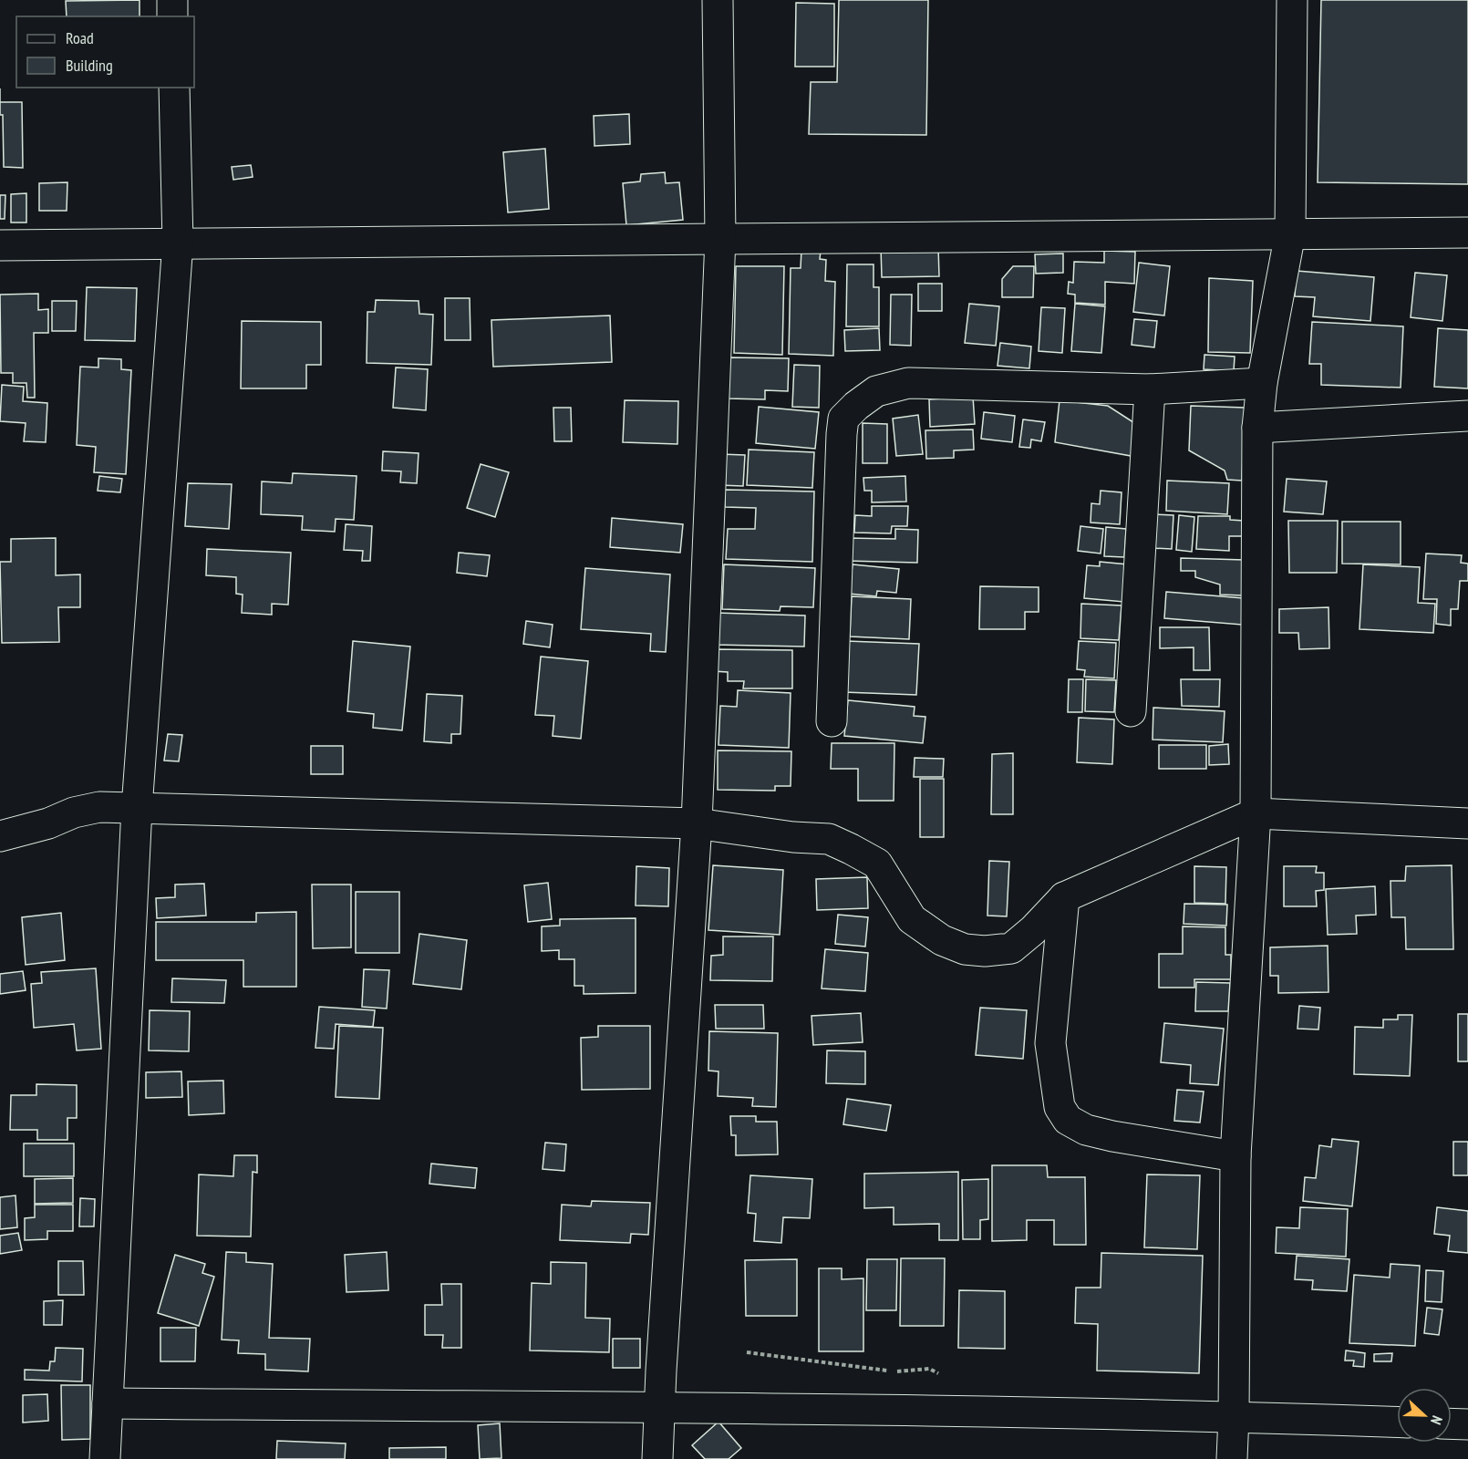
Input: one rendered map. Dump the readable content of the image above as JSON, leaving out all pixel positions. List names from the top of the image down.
{
  "legend": ["Road", "Building"],
  "north": "right"
}
